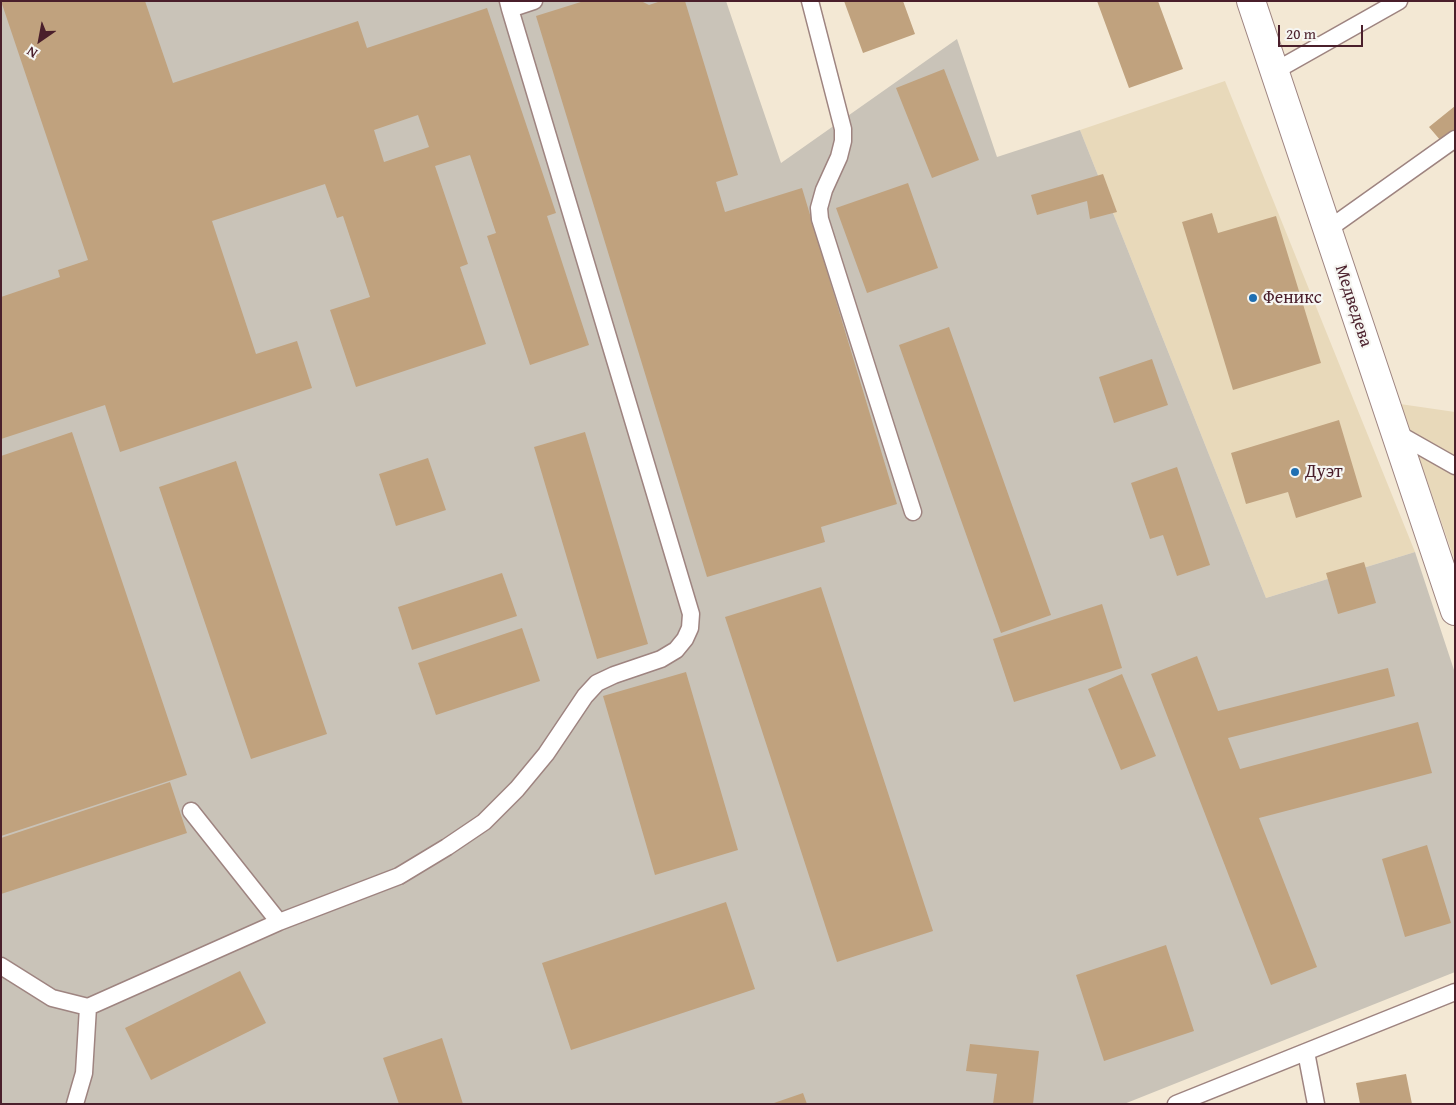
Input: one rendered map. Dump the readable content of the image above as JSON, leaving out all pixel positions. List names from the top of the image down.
{
  "streets": {
    "street": ["Медведева"]
  },
  "places": ["Феникс", "Дуэт"],
  "scale_bar": "20 m",
  "north": "bottom left"
}
